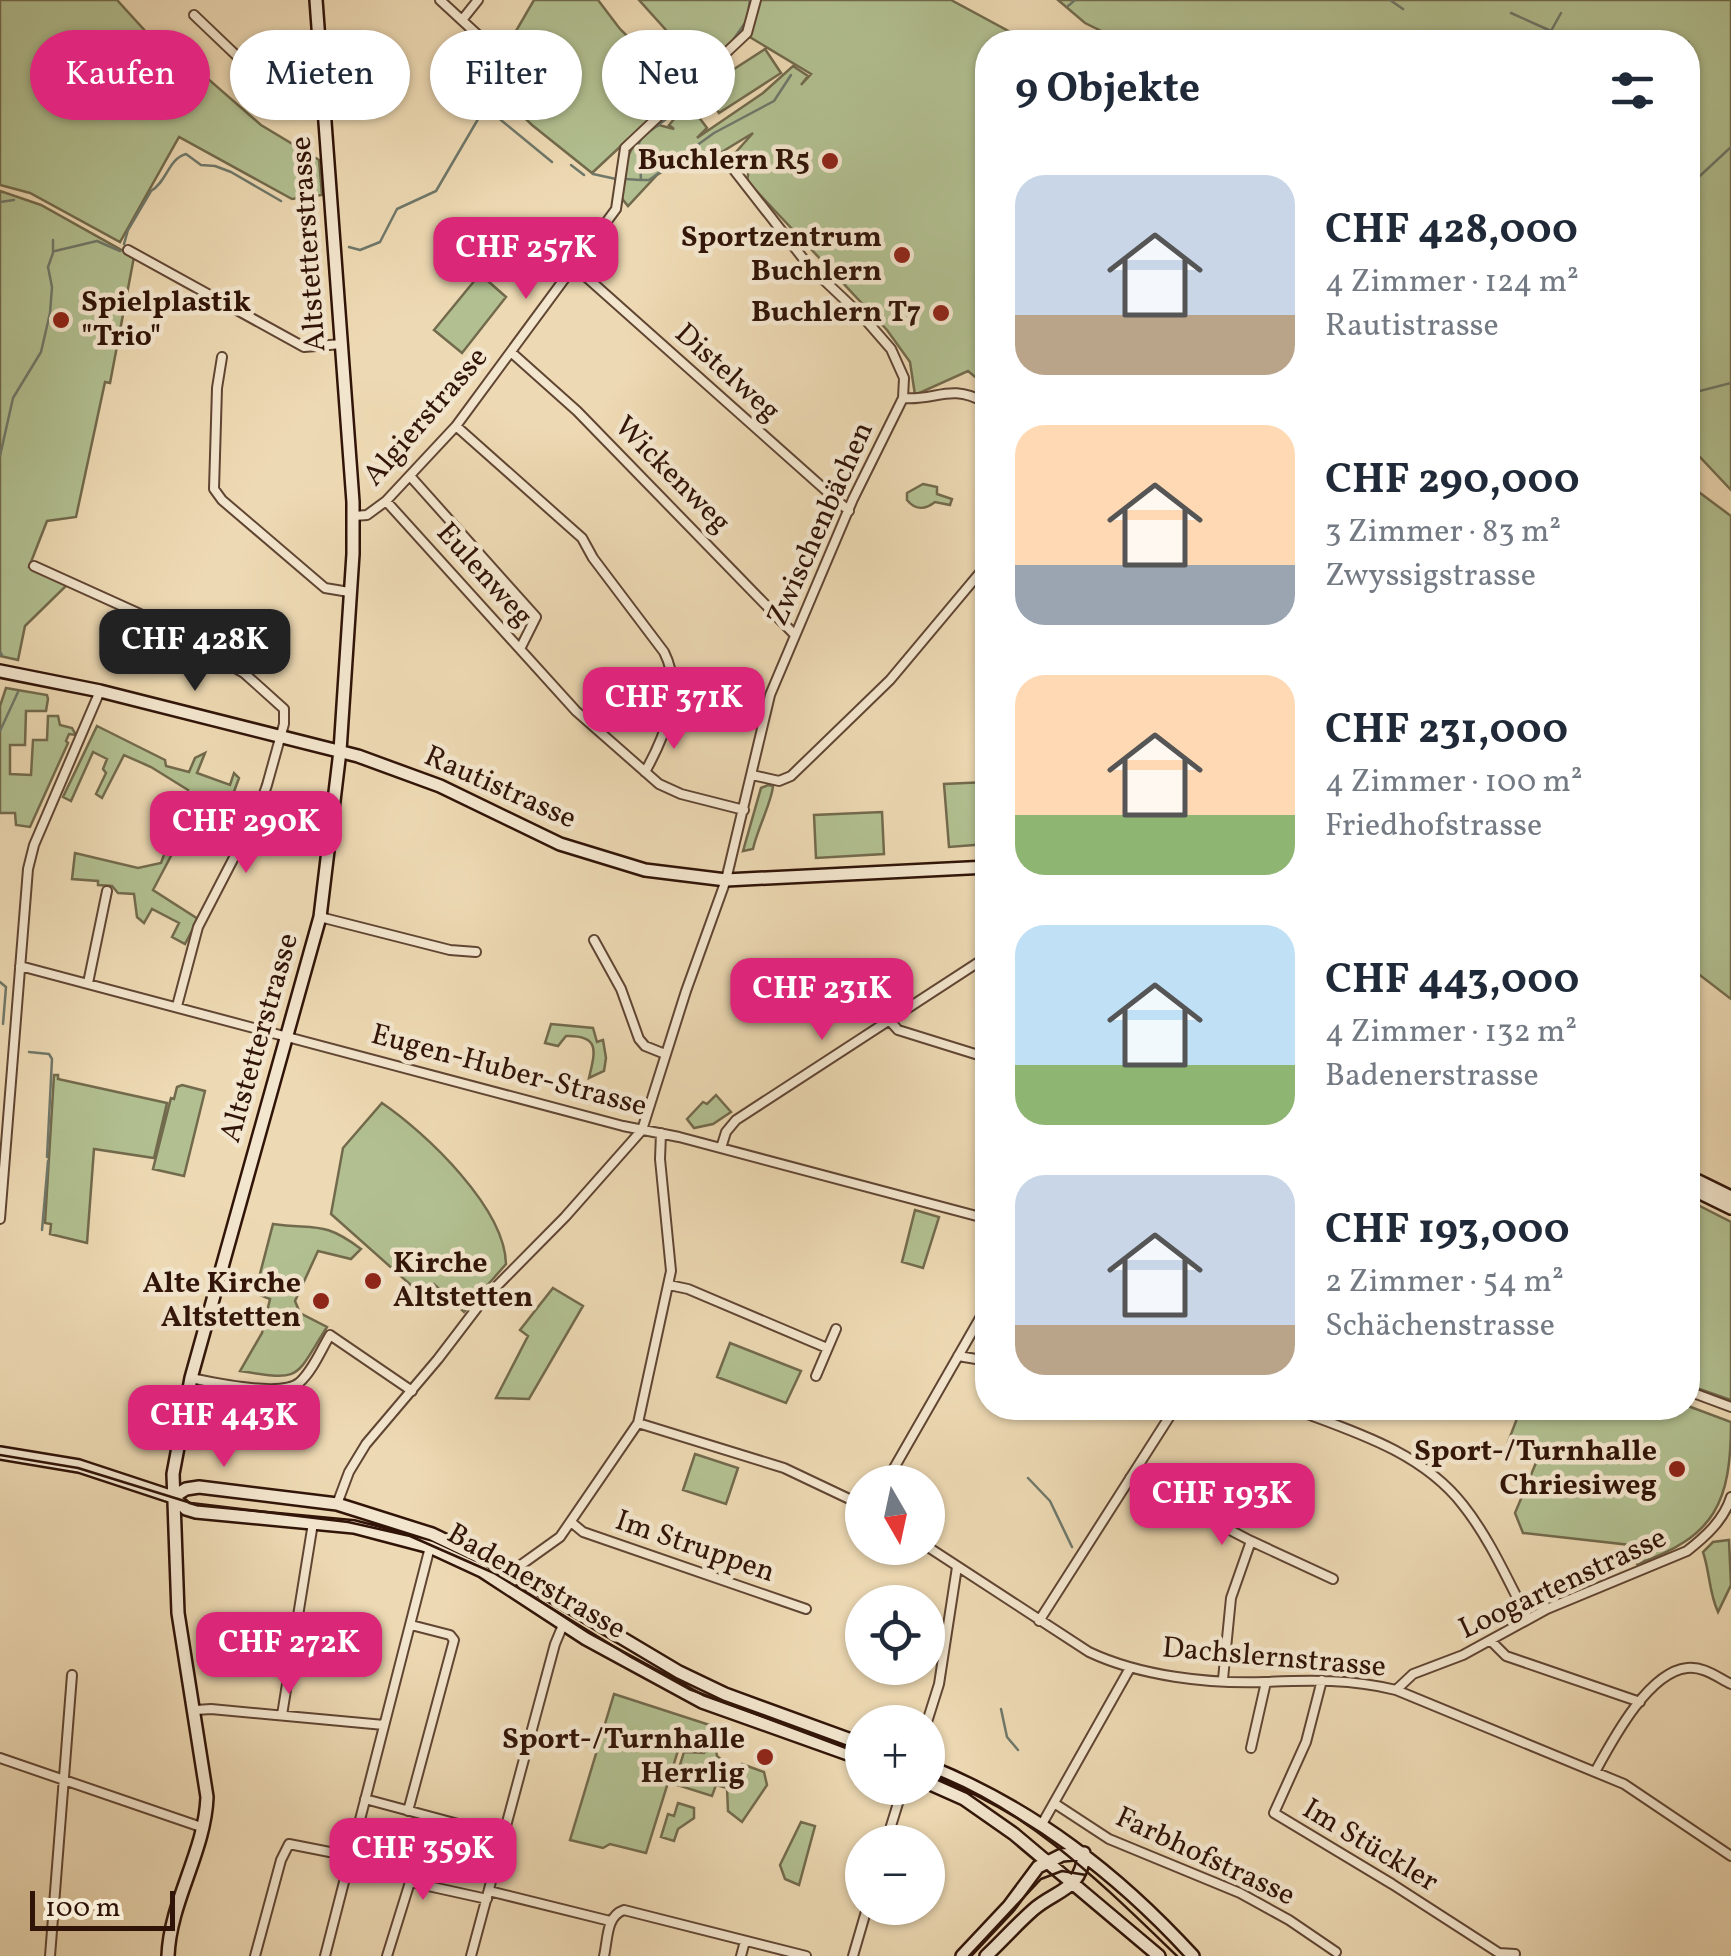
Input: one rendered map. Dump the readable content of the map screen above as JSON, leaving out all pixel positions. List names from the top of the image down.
{
  "streets": {
    "street": [
      "Altstetterstrasse",
      "Distelweg",
      "Algierstrasse",
      "Wickenweg",
      "Zwischenbächen",
      "Eulenweg",
      "Rautistrasse",
      "Eugen-Huber-Strasse",
      "Im Struppen",
      "Badenerstrasse",
      "Loogartenstrasse",
      "Dachslernstrasse",
      "Im Stückler",
      "Farbhofstrasse"
    ]
  },
  "crossings": [
    ["Altstetterstrasse", "Algierstrasse"],
    ["Altstetterstrasse", "Rautistrasse"],
    ["Altstetterstrasse", "Eugen-Huber-Strasse"],
    ["Altstetterstrasse", "Badenerstrasse"],
    ["Distelweg", "Algierstrasse"],
    ["Distelweg", "Zwischenbächen"],
    ["Algierstrasse", "Wickenweg"],
    ["Algierstrasse", "Eulenweg"],
    ["Wickenweg", "Zwischenbächen"],
    ["Zwischenbächen", "Eulenweg"],
    ["Zwischenbächen", "Rautistrasse"],
    ["Zwischenbächen", "Eugen-Huber-Strasse"],
    ["Loogartenstrasse", "Dachslernstrasse"],
    ["Dachslernstrasse", "Im Stückler"]
  ],
  "places": [
    "Buchlern R5",
    "Sportzentrum Buchlern",
    "Buchlern T7",
    "Spielplastik \"Trio\"",
    "Kirche Altstetten",
    "Alte Kirche Altstetten",
    "Sport-/Turnhalle Chriesiweg",
    "Sport-/Turnhalle Herrlig"
  ],
  "scale_bar": "100 m",
  "north": "bottom",
  "page": {
    "chip": [
      "Kaufen",
      "Mieten",
      "Filter",
      "Neu"
    ],
    "heading": "9 Objekte",
    "list": [
      {
        "name": "CHF 428,000",
        "note": "4 Zimmer · 124 m² · Rautistrasse"
      },
      {
        "name": "CHF 290,000",
        "note": "3 Zimmer · 83 m² · Zwyssigstrasse"
      },
      {
        "name": "CHF 231,000",
        "note": "4 Zimmer · 100 m² · Friedhofstrasse"
      },
      {
        "name": "CHF 443,000",
        "note": "4 Zimmer · 132 m² · Badenerstrasse"
      },
      {
        "name": "CHF 193,000",
        "note": "2 Zimmer · 54 m² · Schächenstrasse"
      }
    ],
    "price": [
      "CHF 257K",
      "CHF 428K",
      "CHF 371K",
      "CHF 290K",
      "CHF 231K",
      "CHF 443K",
      "CHF 193K",
      "CHF 272K",
      "CHF 359K"
    ],
    "map_buttons": ["+", "−"],
    "scale": "100 m"
  }
}
